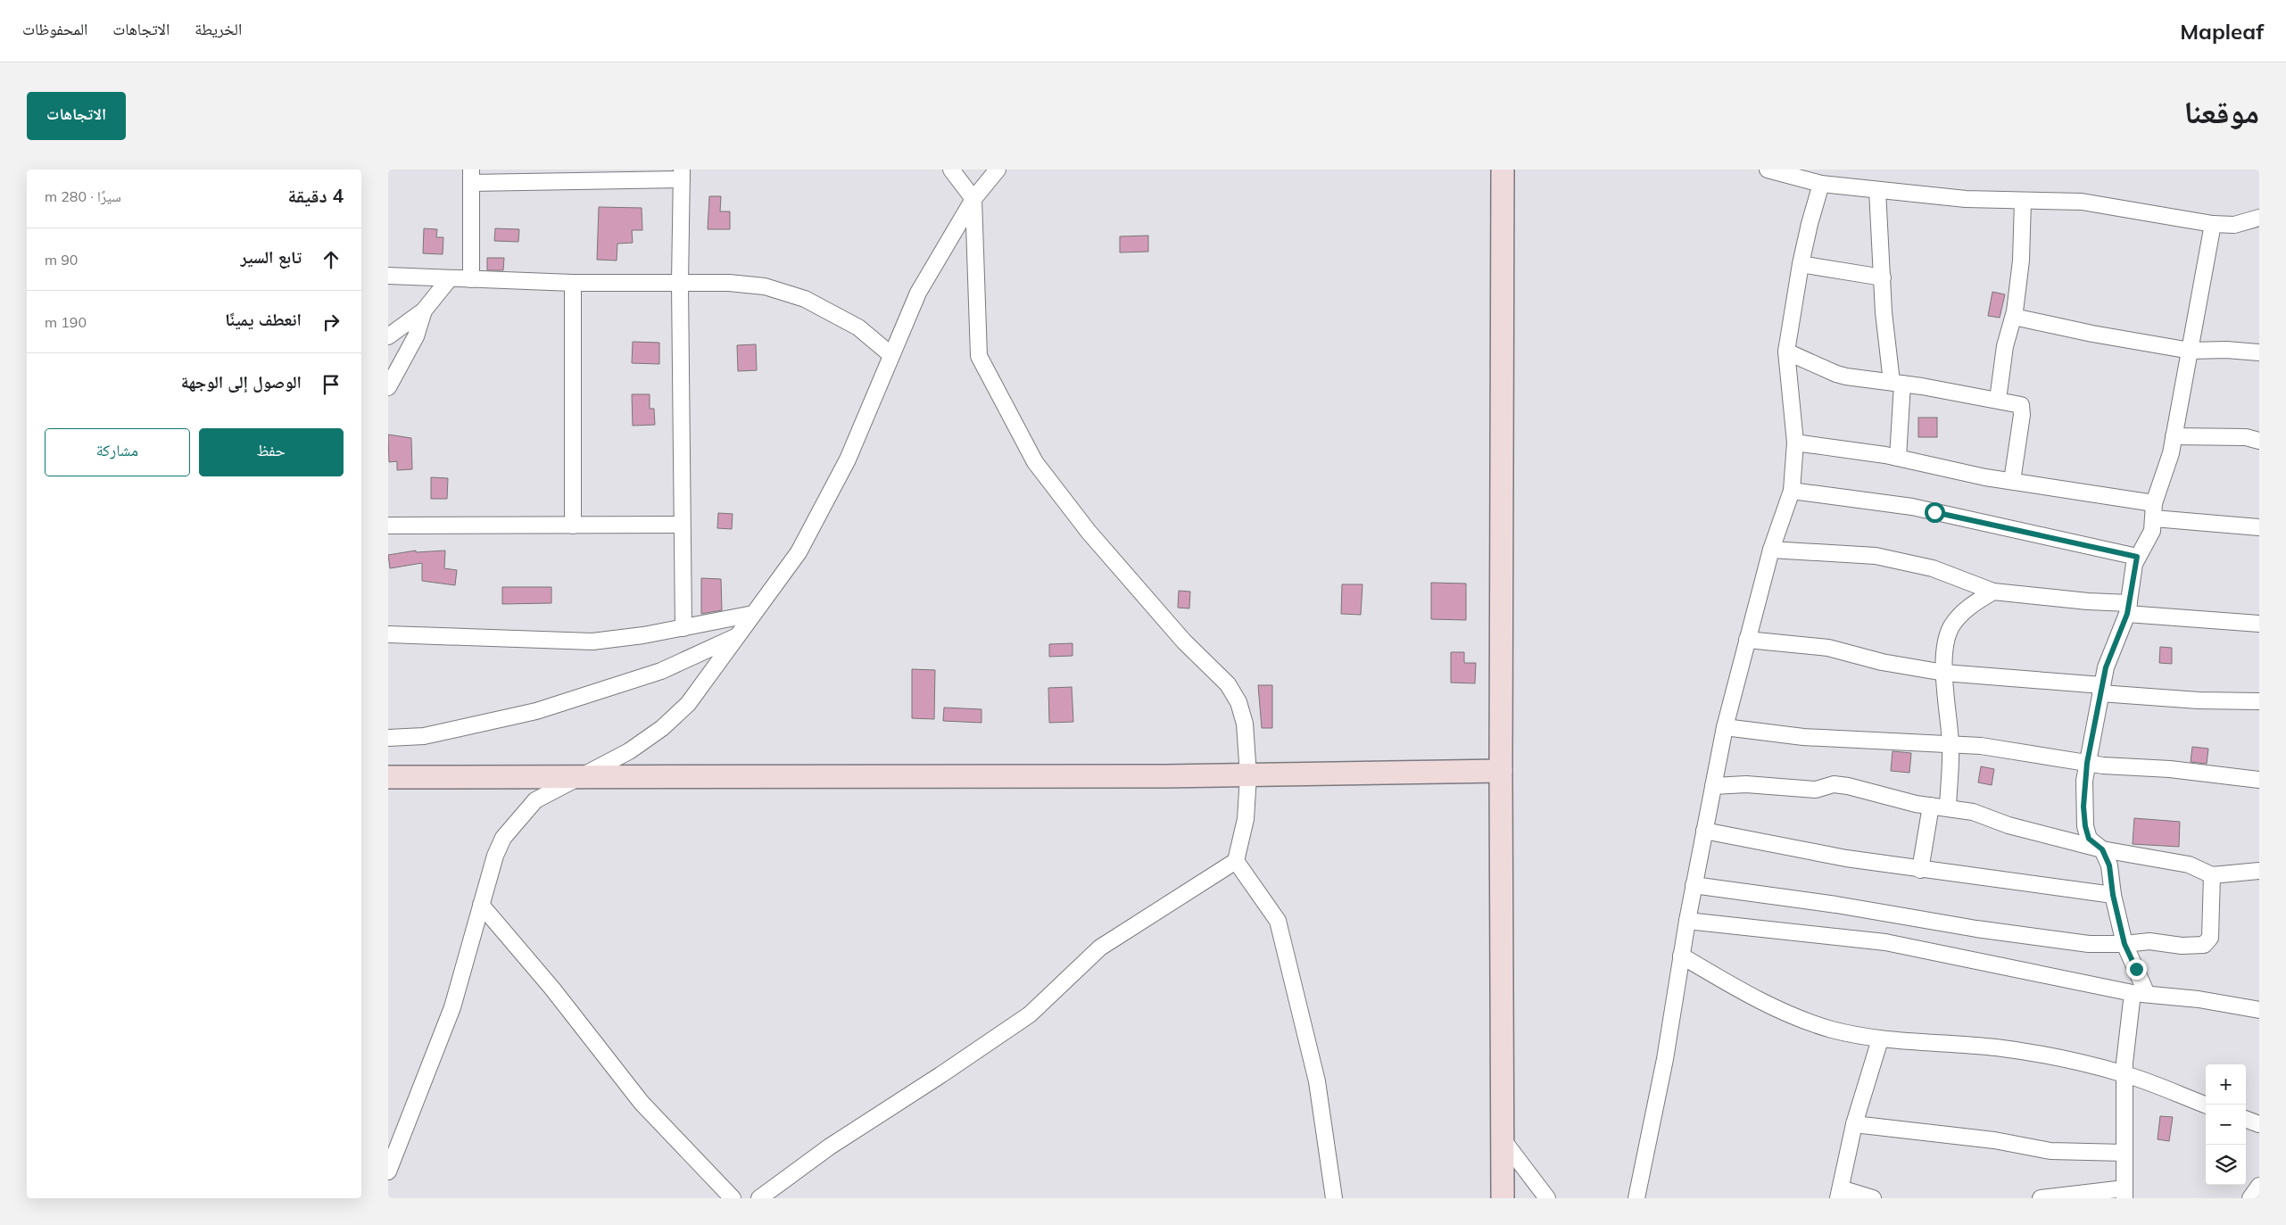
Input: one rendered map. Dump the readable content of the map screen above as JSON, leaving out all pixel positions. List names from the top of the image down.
{
  "page": {
    "header": "Mapleaf",
    "nav": ["الخريطة", "الاتجاهات", "المحفوظات"],
    "title": "موقعنا",
    "buttons": [
      "الاتجاهات",
      ["حفظ", "مشاركة"]
    ],
    "heading": ["4 دقيقة", "سيرًا · 280 m"],
    "list": [
      ["تابع السير", "90 m"],
      ["انعطف يمينًا", "190 m"],
      "الوصول إلى الوجهة"
    ],
    "map_buttons": ["+", "−"]
  }
}
